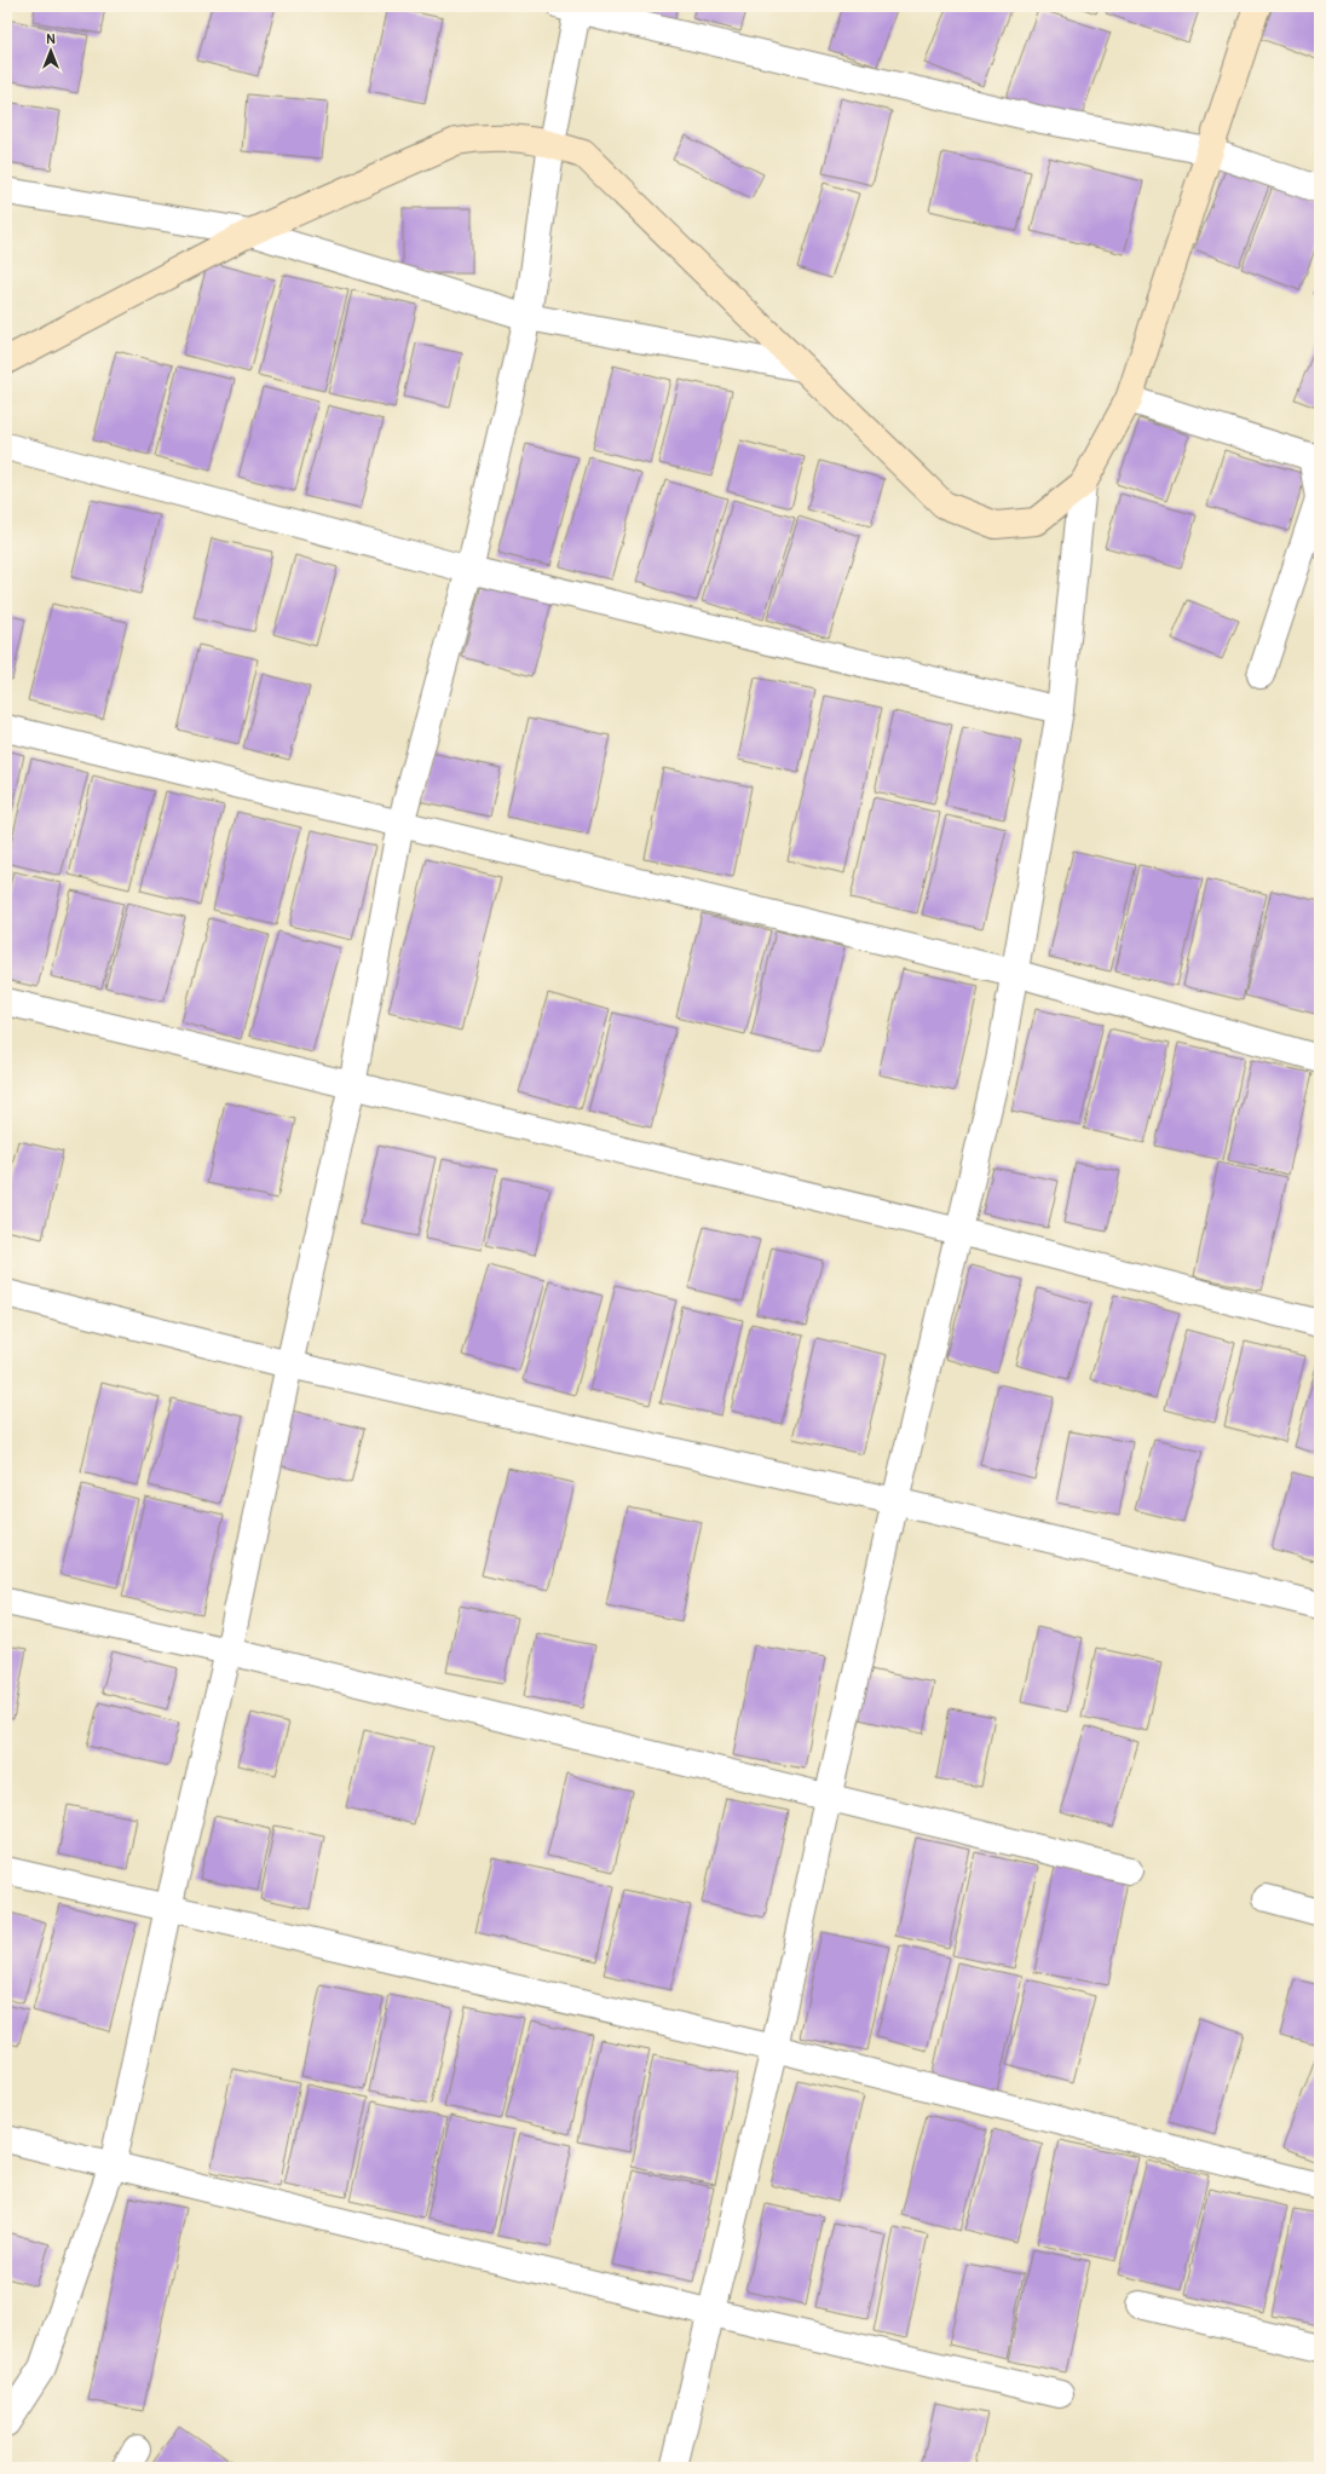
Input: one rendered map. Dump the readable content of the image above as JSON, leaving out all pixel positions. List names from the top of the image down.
{
  "north": "top"
}
